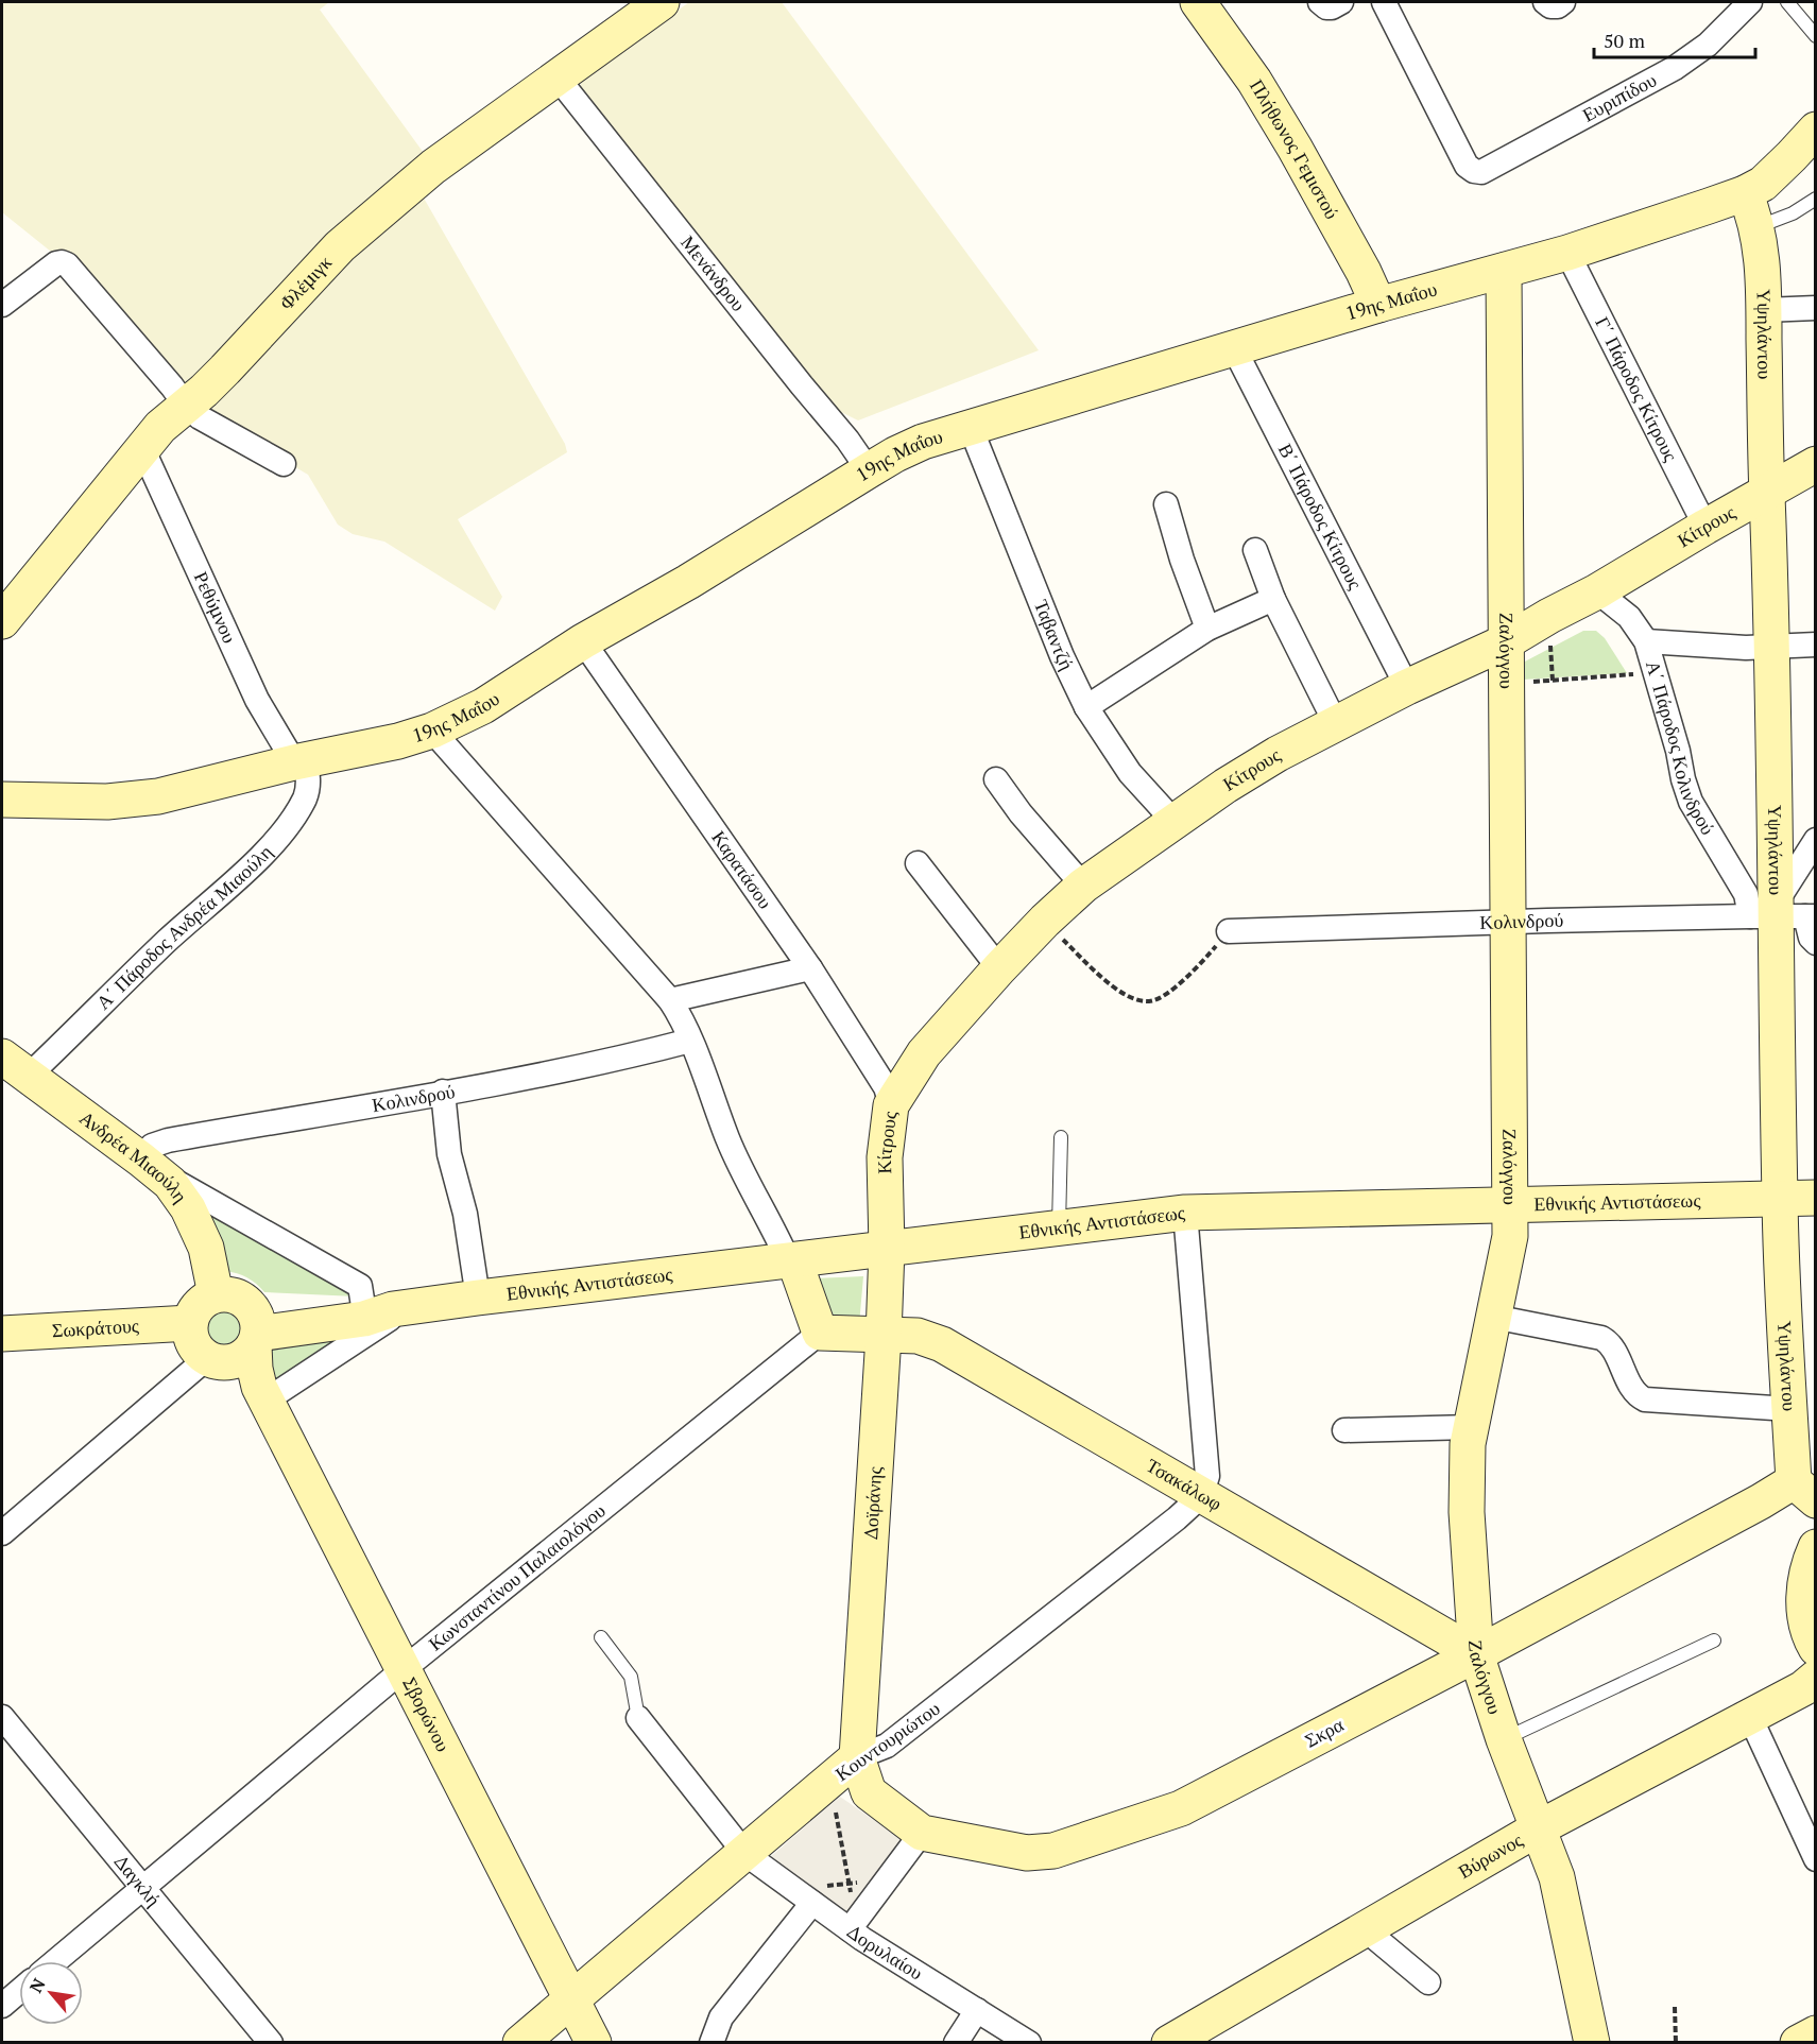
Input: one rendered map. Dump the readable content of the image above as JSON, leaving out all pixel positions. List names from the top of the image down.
{
  "streets": {
    "street": [
      "Ευριπίδου",
      "Πλήθωνος Γεμιστού",
      "Μενάνδρου",
      "Φλέμιγκ",
      "19ης Μαΐου",
      "Υψηλάντου",
      "Γ΄ Πάροδος Κίτρους",
      "Β΄ Πάροδος Κίτρους",
      "Κίτρους",
      "Ρεθύμνου",
      "Ταβαντζή",
      "Ζαλόγγου",
      "Α΄ Πάροδος Κολινδρού",
      "Καρατάσου",
      "Κολινδρού",
      "Α΄ Πάροδος Ανδρέα Μιαούλη",
      "Ανδρέα Μιαούλη",
      "Εθνικής Αντιστάσεως",
      "Σωκράτους",
      "Τσακάλωφ",
      "Δοϊράνης",
      "Κωνσταντίνου Παλαιολόγου",
      "Σβορώνου",
      "Σκρα",
      "Κουντουριώτου",
      "Βύρωνος",
      "Δαγκλή",
      "Δορυλαίου"
    ]
  },
  "crossings": [
    ["Πλήθωνος Γεμιστού", "19ης Μαΐου"],
    ["Μενάνδρου", "Φλέμιγκ"],
    ["Μενάνδρου", "19ης Μαΐου"],
    ["Φλέμιγκ", "Ρεθύμνου"],
    ["19ης Μαΐου", "Υψηλάντου"],
    ["19ης Μαΐου", "Γ΄ Πάροδος Κίτρους"],
    ["19ης Μαΐου", "Β΄ Πάροδος Κίτρους"],
    ["19ης Μαΐου", "Ρεθύμνου"],
    ["19ης Μαΐου", "Ταβαντζή"],
    ["19ης Μαΐου", "Ζαλόγγου"],
    ["19ης Μαΐου", "Καρατάσου"],
    ["19ης Μαΐου", "Α΄ Πάροδος Ανδρέα Μιαούλη"],
    ["Υψηλάντου", "Κίτρους"],
    ["Υψηλάντου", "Α΄ Πάροδος Κολινδρού"],
    ["Υψηλάντου", "Κολινδρού"],
    ["Υψηλάντου", "Εθνικής Αντιστάσεως"],
    ["Υψηλάντου", "Σκρα"],
    ["Γ΄ Πάροδος Κίτρους", "Κίτρους"],
    ["Β΄ Πάροδος Κίτρους", "Κίτρους"],
    ["Κίτρους", "Ταβαντζή"],
    ["Κίτρους", "Ζαλόγγου"],
    ["Κίτρους", "Α΄ Πάροδος Κολινδρού"],
    ["Κίτρους", "Καρατάσου"],
    ["Κίτρους", "Εθνικής Αντιστάσεως"],
    ["Κίτρους", "Δοϊράνης"],
    ["Ρεθύμνου", "Α΄ Πάροδος Ανδρέα Μιαούλη"],
    ["Ζαλόγγου", "Κολινδρού"],
    ["Ζαλόγγου", "Εθνικής Αντιστάσεως"],
    ["Ζαλόγγου", "Τσακάλωφ"],
    ["Ζαλόγγου", "Σκρα"],
    ["Ζαλόγγου", "Βύρωνος"],
    ["Α΄ Πάροδος Κολινδρού", "Κολινδρού"],
    ["Κολινδρού", "Ανδρέα Μιαούλη"],
    ["Α΄ Πάροδος Ανδρέα Μιαούλη", "Ανδρέα Μιαούλη"],
    ["Εθνικής Αντιστάσεως", "Δοϊράνης"],
    ["Εθνικής Αντιστάσεως", "Σβορώνου"],
    ["Τσακάλωφ", "Δοϊράνης"],
    ["Τσακάλωφ", "Κωνσταντίνου Παλαιολόγου"],
    ["Τσακάλωφ", "Σκρα"],
    ["Τσακάλωφ", "Κουντουριώτου"],
    ["Δοϊράνης", "Σκρα"],
    ["Δοϊράνης", "Κουντουριώτου"],
    ["Κωνσταντίνου Παλαιολόγου", "Σβορώνου"],
    ["Κωνσταντίνου Παλαιολόγου", "Δαγκλή"],
    ["Σβορώνου", "Κουντουριώτου"],
    ["Σκρα", "Κουντουριώτου"],
    ["Κουντουριώτου", "Δορυλαίου"]
  ],
  "scale_bar": "50 m",
  "north": "top left"
}
